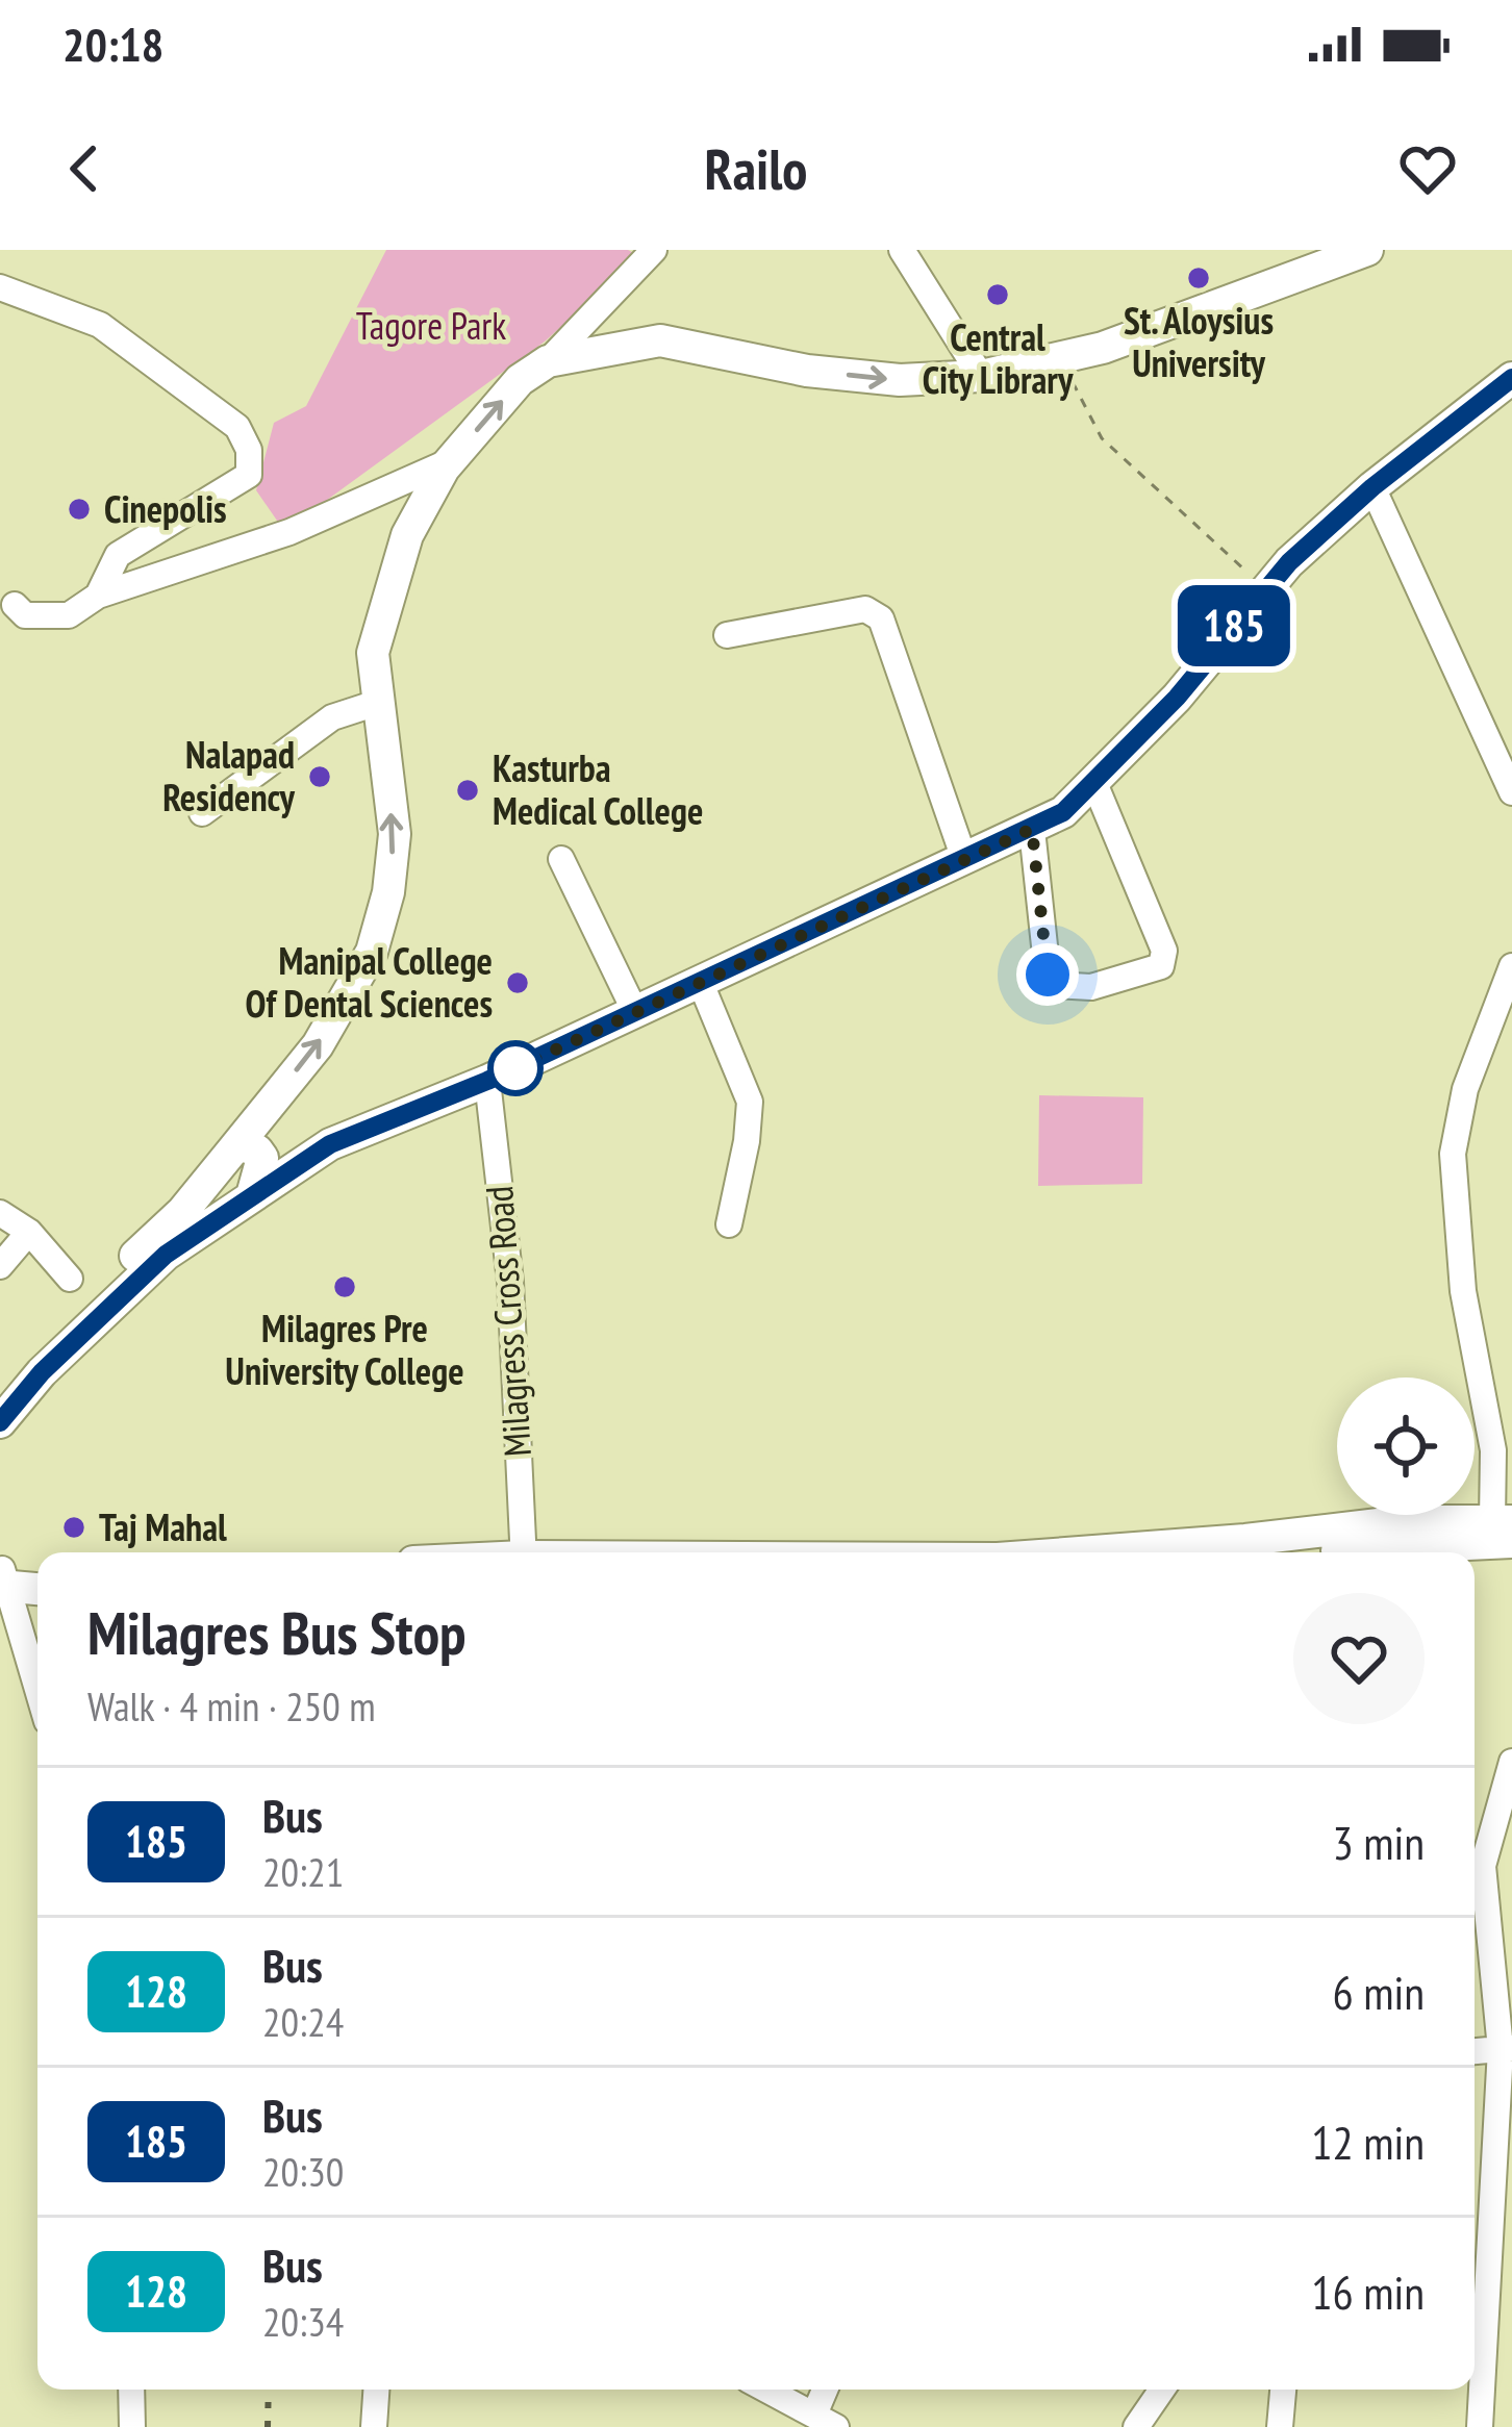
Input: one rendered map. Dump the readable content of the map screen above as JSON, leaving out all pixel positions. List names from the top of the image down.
{
  "streets": {
    "street": ["Milagress Cross Road"]
  },
  "parks": ["Tagore Park"],
  "places": [
    "St. Aloysius University",
    "Central City Library",
    "Cinepolis",
    "Nalapad Residency",
    "Kasturba Medical College",
    "Manipal College Of Dental Sciences",
    "Milagres Pre University College",
    "Taj Mahal"
  ],
  "lines": ["bus line 185"],
  "page": {
    "status": "20:18",
    "header": "Railo",
    "on_map": "185",
    "heading": ["Milagres Bus Stop", "Walk · 4 min · 250 m"],
    "list": [
      {
        "mark": "185",
        "name": "Bus",
        "note": "20:21",
        "value": "3 min"
      },
      {
        "mark": "128",
        "name": "Bus",
        "note": "20:24",
        "value": "6 min"
      },
      {
        "mark": "185",
        "name": "Bus",
        "note": "20:30",
        "value": "12 min"
      },
      {
        "mark": "128",
        "name": "Bus",
        "note": "20:34",
        "value": "16 min"
      }
    ]
  }
}
